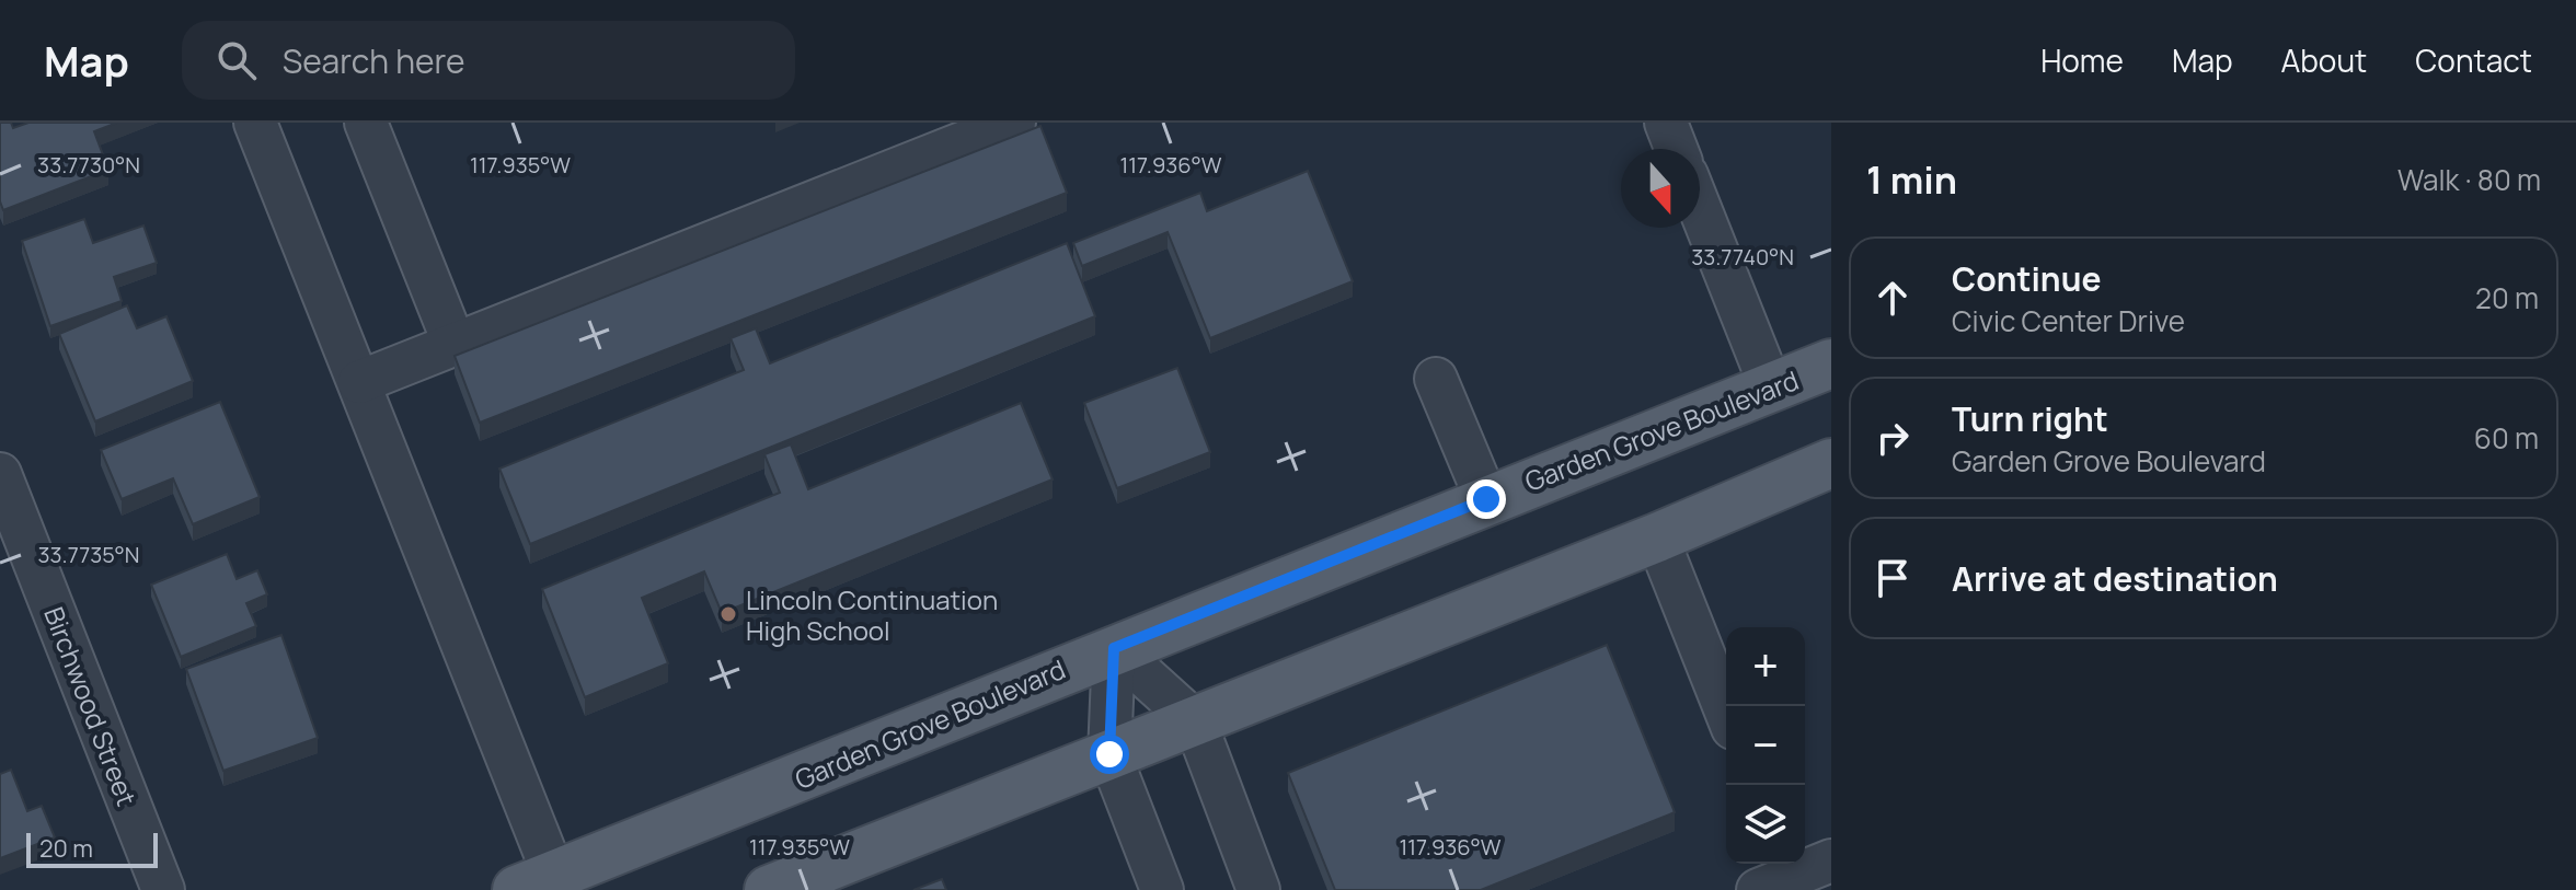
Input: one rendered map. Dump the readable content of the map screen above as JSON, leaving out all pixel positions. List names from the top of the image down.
{
  "streets": {
    "main road": ["Garden Grove Boulevard"],
    "street": ["Birchwood Street"]
  },
  "places": ["Lincoln Continuation High School"],
  "scale_bar": "20 m",
  "north": "bottom",
  "page": {
    "header": "Map",
    "search": "Search here",
    "nav": [
      "Home",
      "Map",
      "About",
      "Contact"
    ],
    "heading": ["1 min", "Walk · 80 m"],
    "list": [
      ["Continue", "Civic Center Drive", "20 m"],
      ["Turn right", "Garden Grove Boulevard", "60 m"],
      "Arrive at destination"
    ],
    "map_buttons": ["+", "−"],
    "scale": "20 m"
  },
  "coordinates": [
    "117.935°W",
    "117.936°W",
    "33.7730°N",
    "33.7740°N",
    "33.7735°N"
  ]
}
